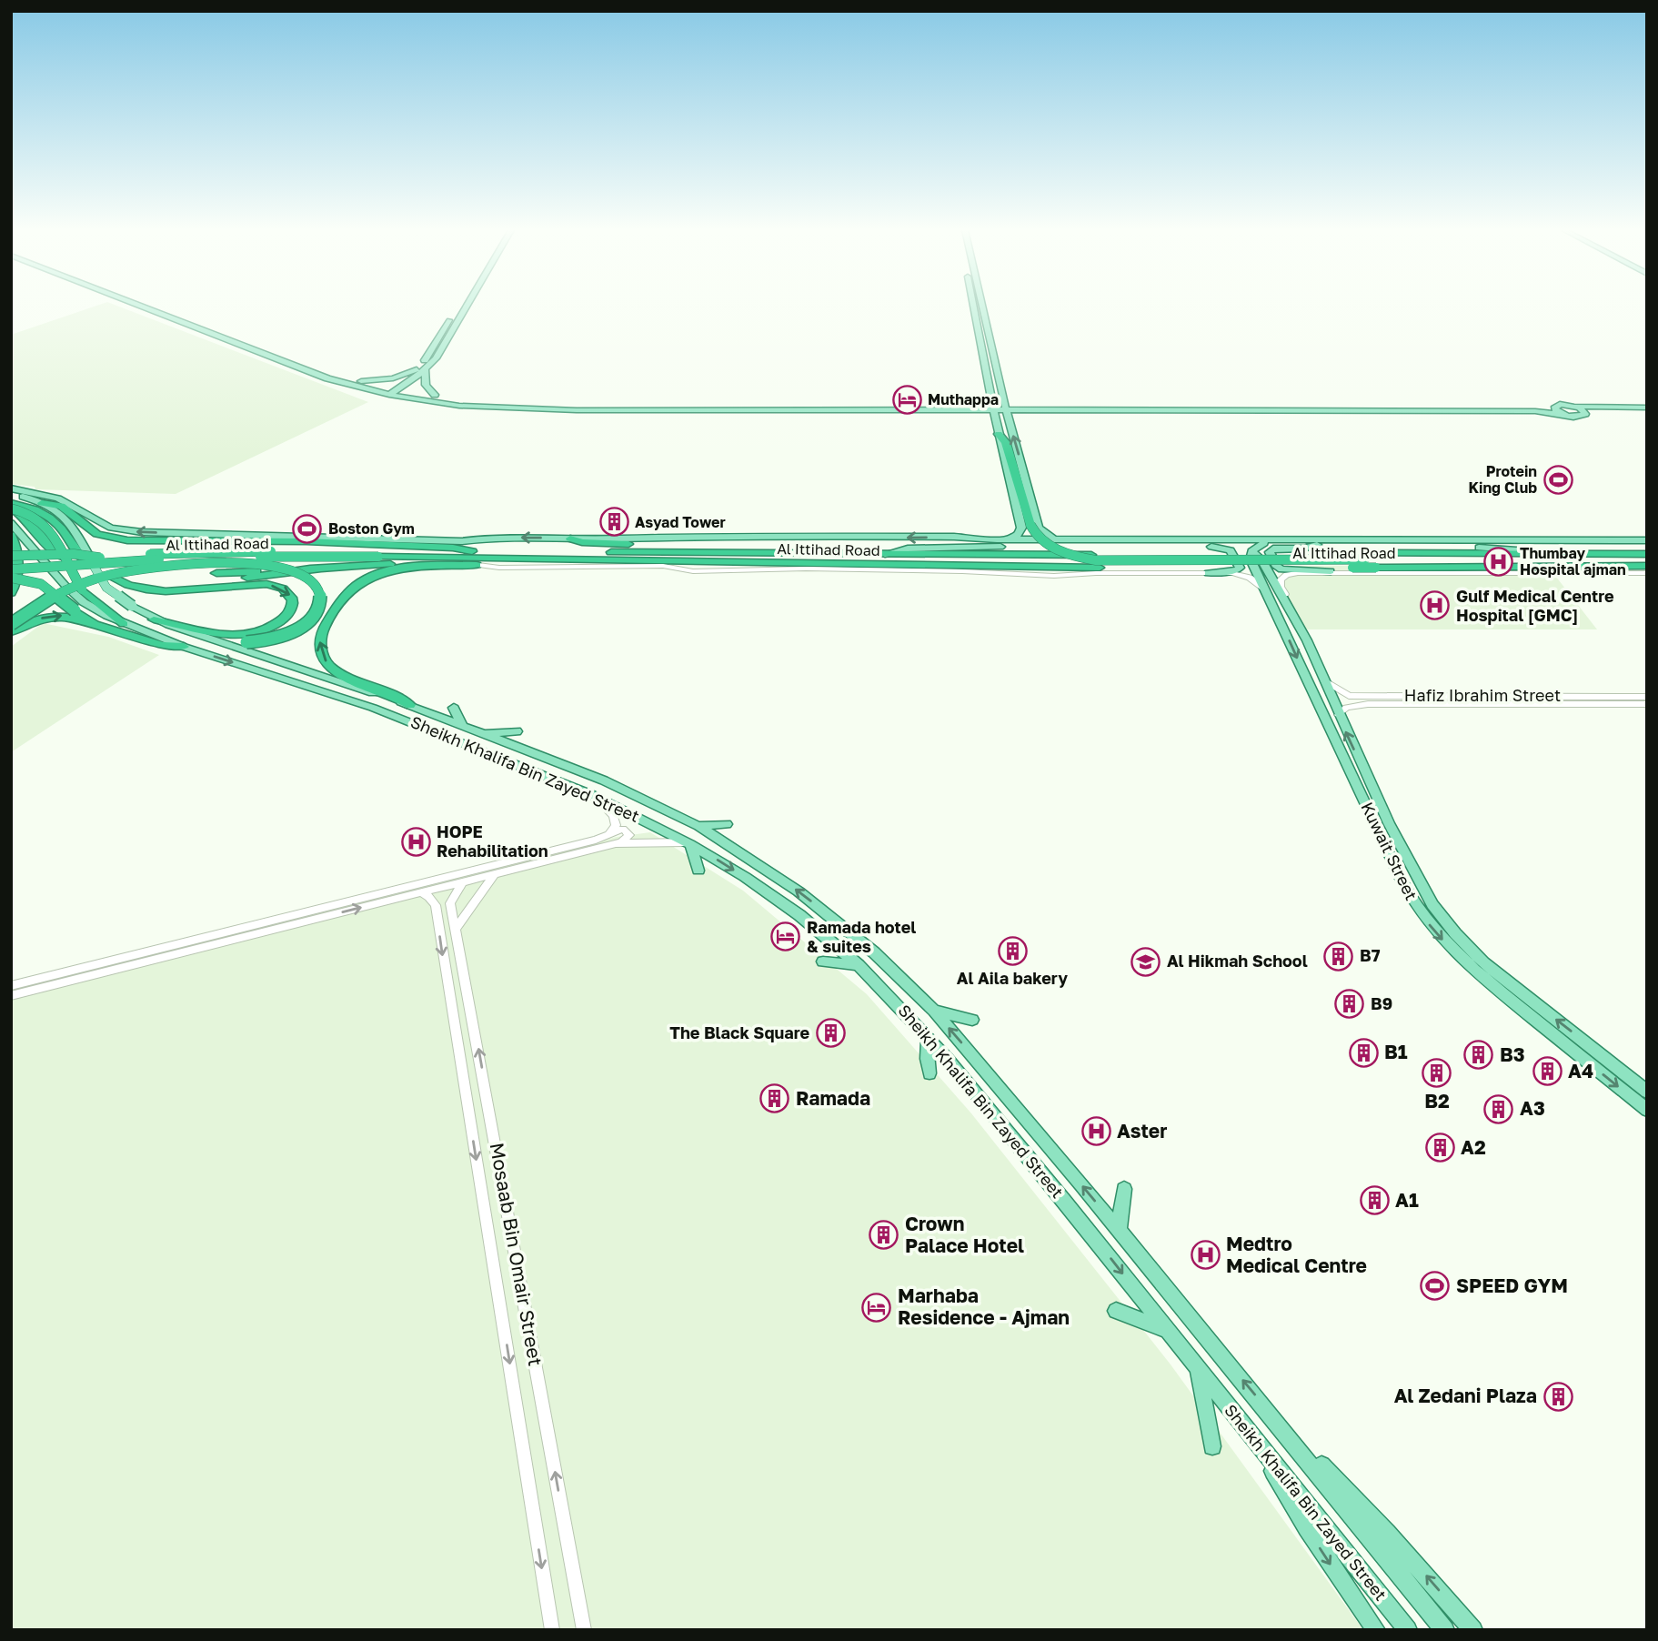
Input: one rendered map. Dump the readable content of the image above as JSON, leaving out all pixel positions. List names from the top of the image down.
{
  "streets": {
    "highway": ["Al Ittihad Road"],
    "main road": ["Sheikh Khalifa Bin Zayed Street", "Kuwait Street"],
    "street": ["Hafiz Ibrahim Street", "Mosaab Bin Omair Street"]
  },
  "crossings": [
    ["Al Ittihad Road", "Sheikh Khalifa Bin Zayed Street"],
    ["Hafiz Ibrahim Street", "Kuwait Street"]
  ],
  "places": {
    "hotel": ["Muthappa", "Ramada hotel & suites", "Marhaba Residence - Ajman"],
    "sports": ["Protein King Club", "Boston Gym", "SPEED GYM"],
    "building": [
      "Asyad Tower",
      "Al Aila bakery",
      "B7",
      "B9",
      "The Black Square",
      "B1",
      "B3",
      "A4",
      "B2",
      "Ramada",
      "A3",
      "A2",
      "A1",
      "Crown Palace Hotel",
      "Al Zedani Plaza"
    ],
    "hospital": [
      "Thumbay Hospital ajman",
      "Gulf Medical Centre Hospital [GMC]",
      "HOPE Rehabilitation",
      "Aster",
      "Medtro Medical Centre"
    ],
    "school or university": ["Al Hikmah School"]
  }
}
